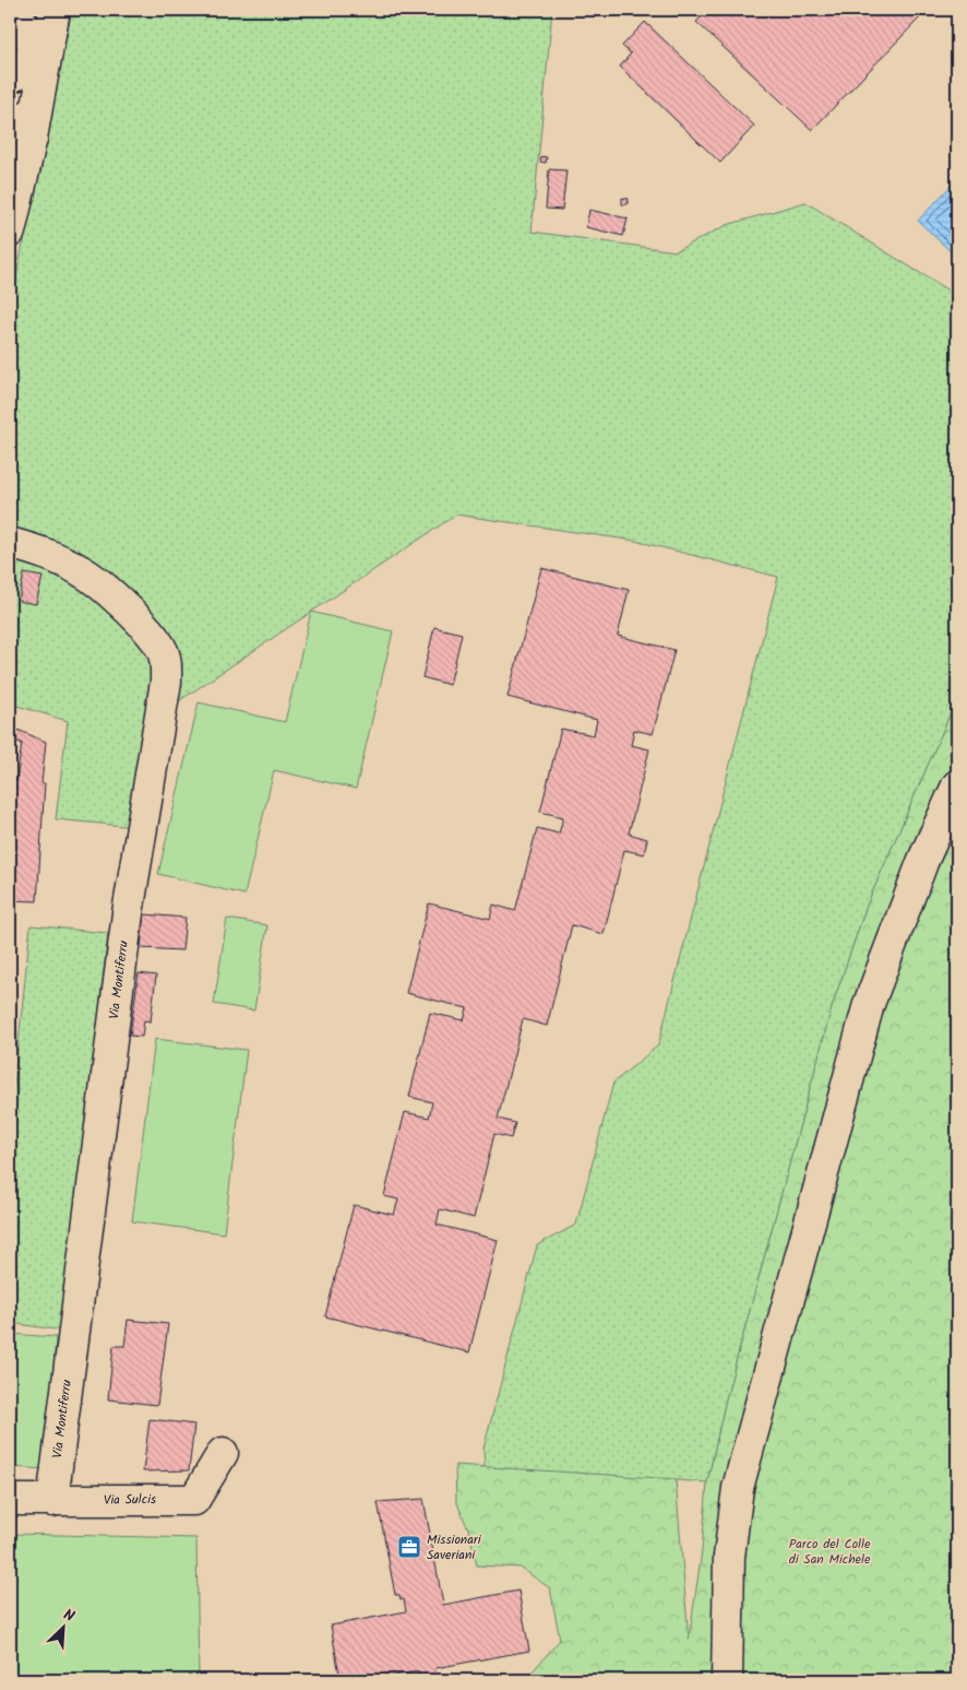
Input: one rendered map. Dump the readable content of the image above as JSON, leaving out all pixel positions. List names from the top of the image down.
{
  "streets": {
    "street": ["Via Montiferru", "Via Sulcis"]
  },
  "crossings": [
    ["Via Montiferru", "Via Sulcis"]
  ],
  "parks": ["Parco del Colle di San Michele"],
  "places": {
    "office": ["Missionari Saveriani"]
  },
  "north": "top right"
}
